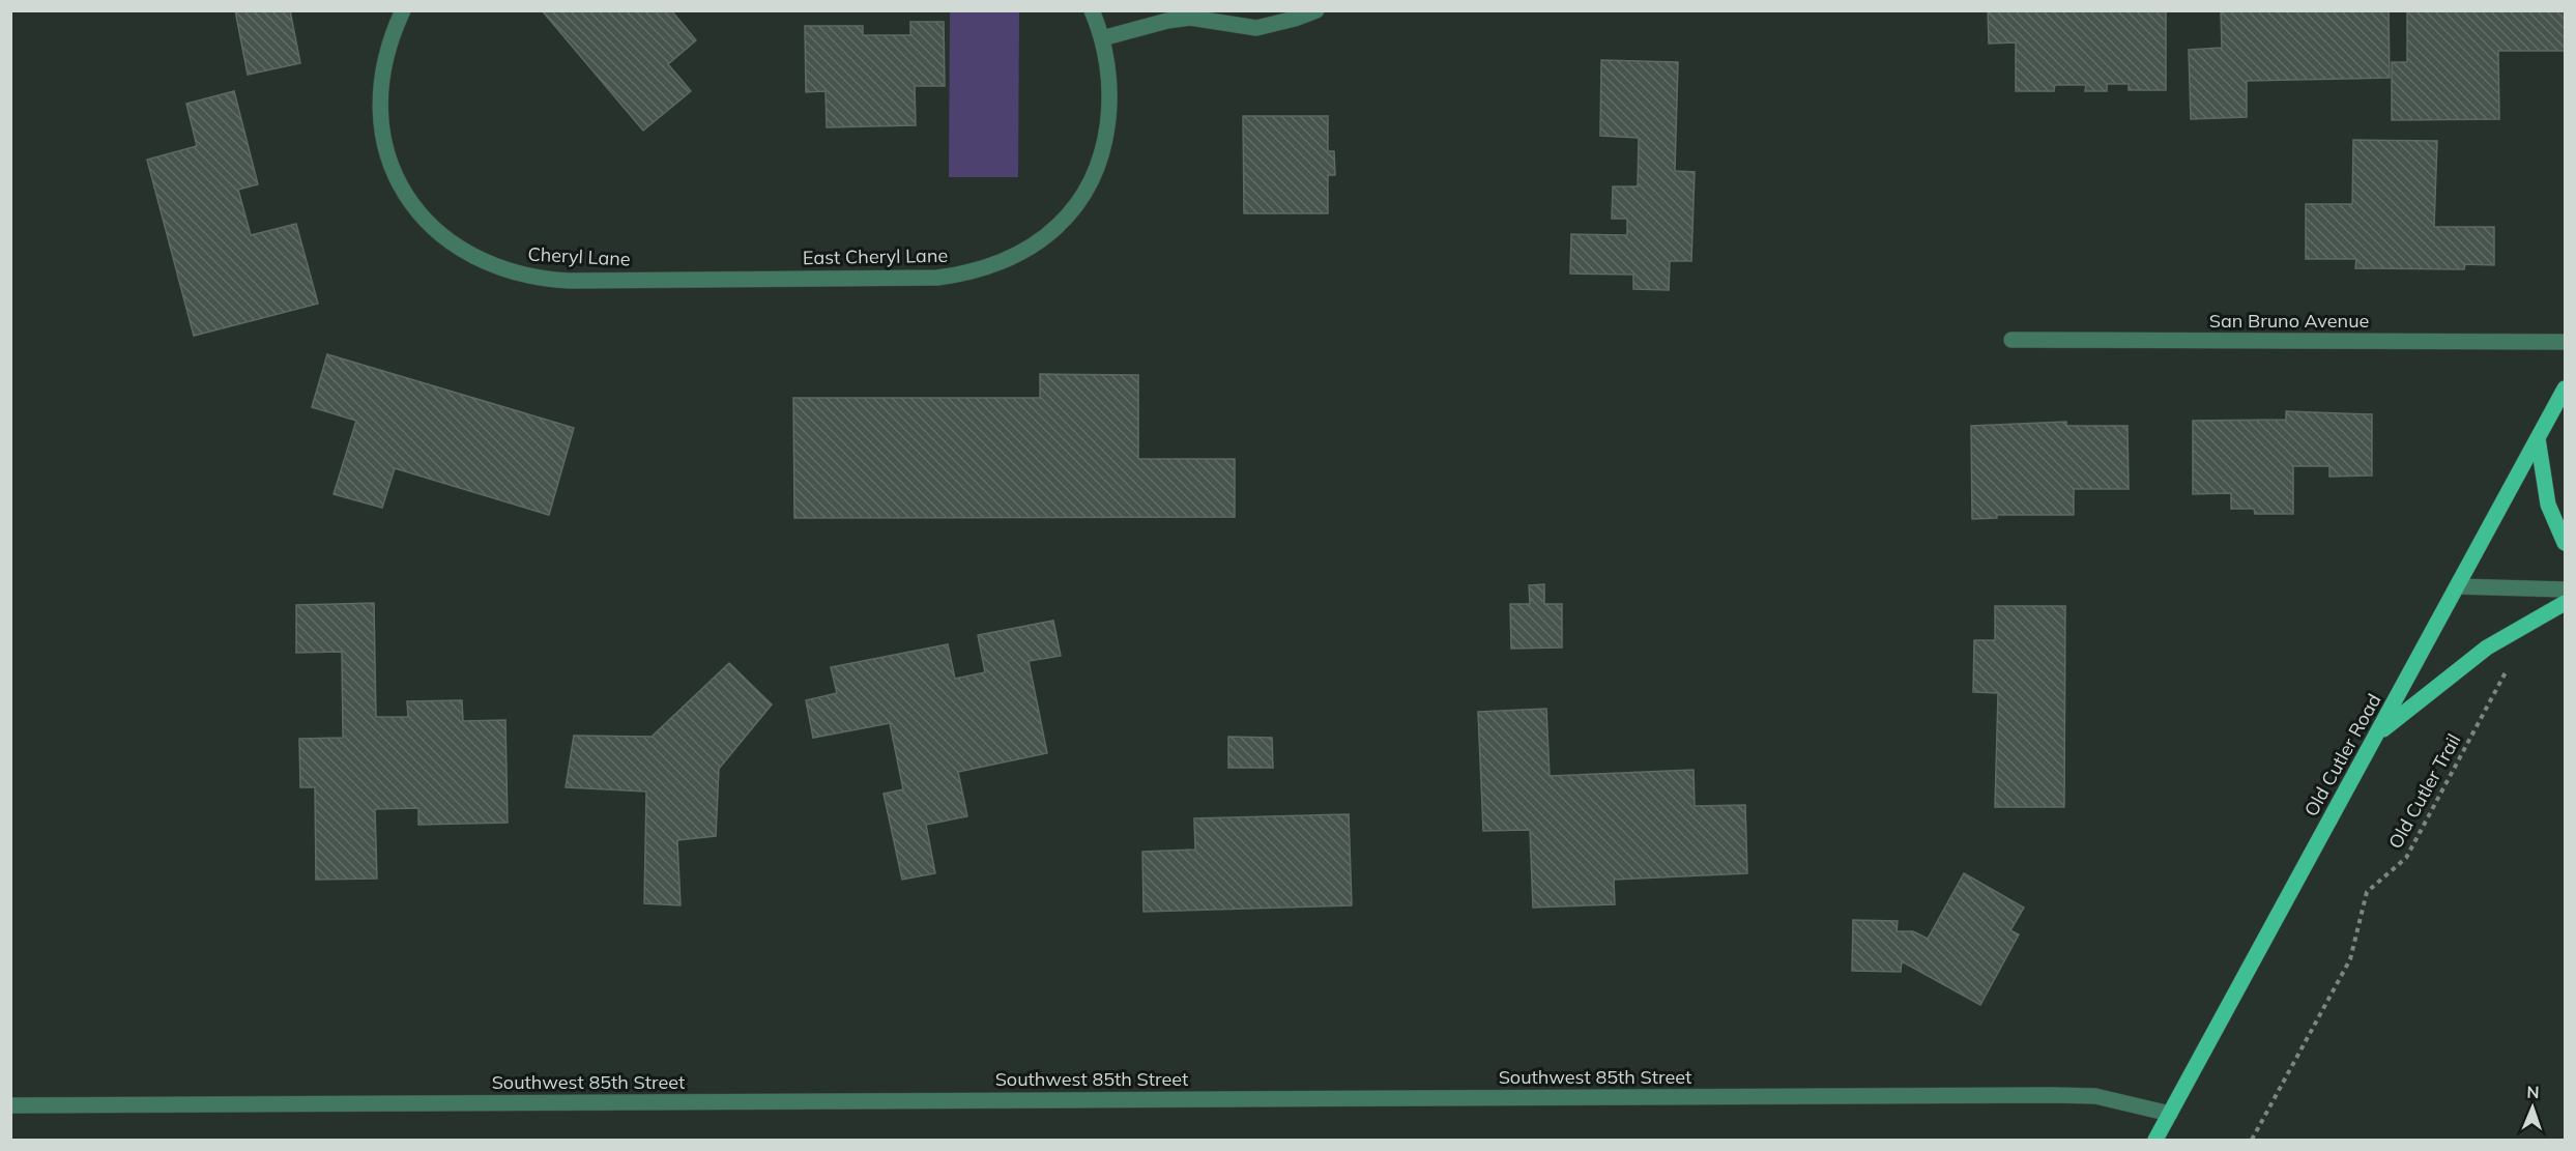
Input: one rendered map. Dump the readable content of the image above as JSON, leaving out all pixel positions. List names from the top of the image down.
{
  "streets": {
    "main road": ["Old Cutler Road"],
    "street": [
      "Cheryl Lane",
      "East Cheryl Lane",
      "San Bruno Avenue",
      "Southwest 85th Street"
    ],
    "path": ["Old Cutler Trail"]
  },
  "crossings": [
    ["Cheryl Lane", "East Cheryl Lane"],
    ["Old Cutler Road", "Southwest 85th Street"]
  ],
  "north": "top"
}
